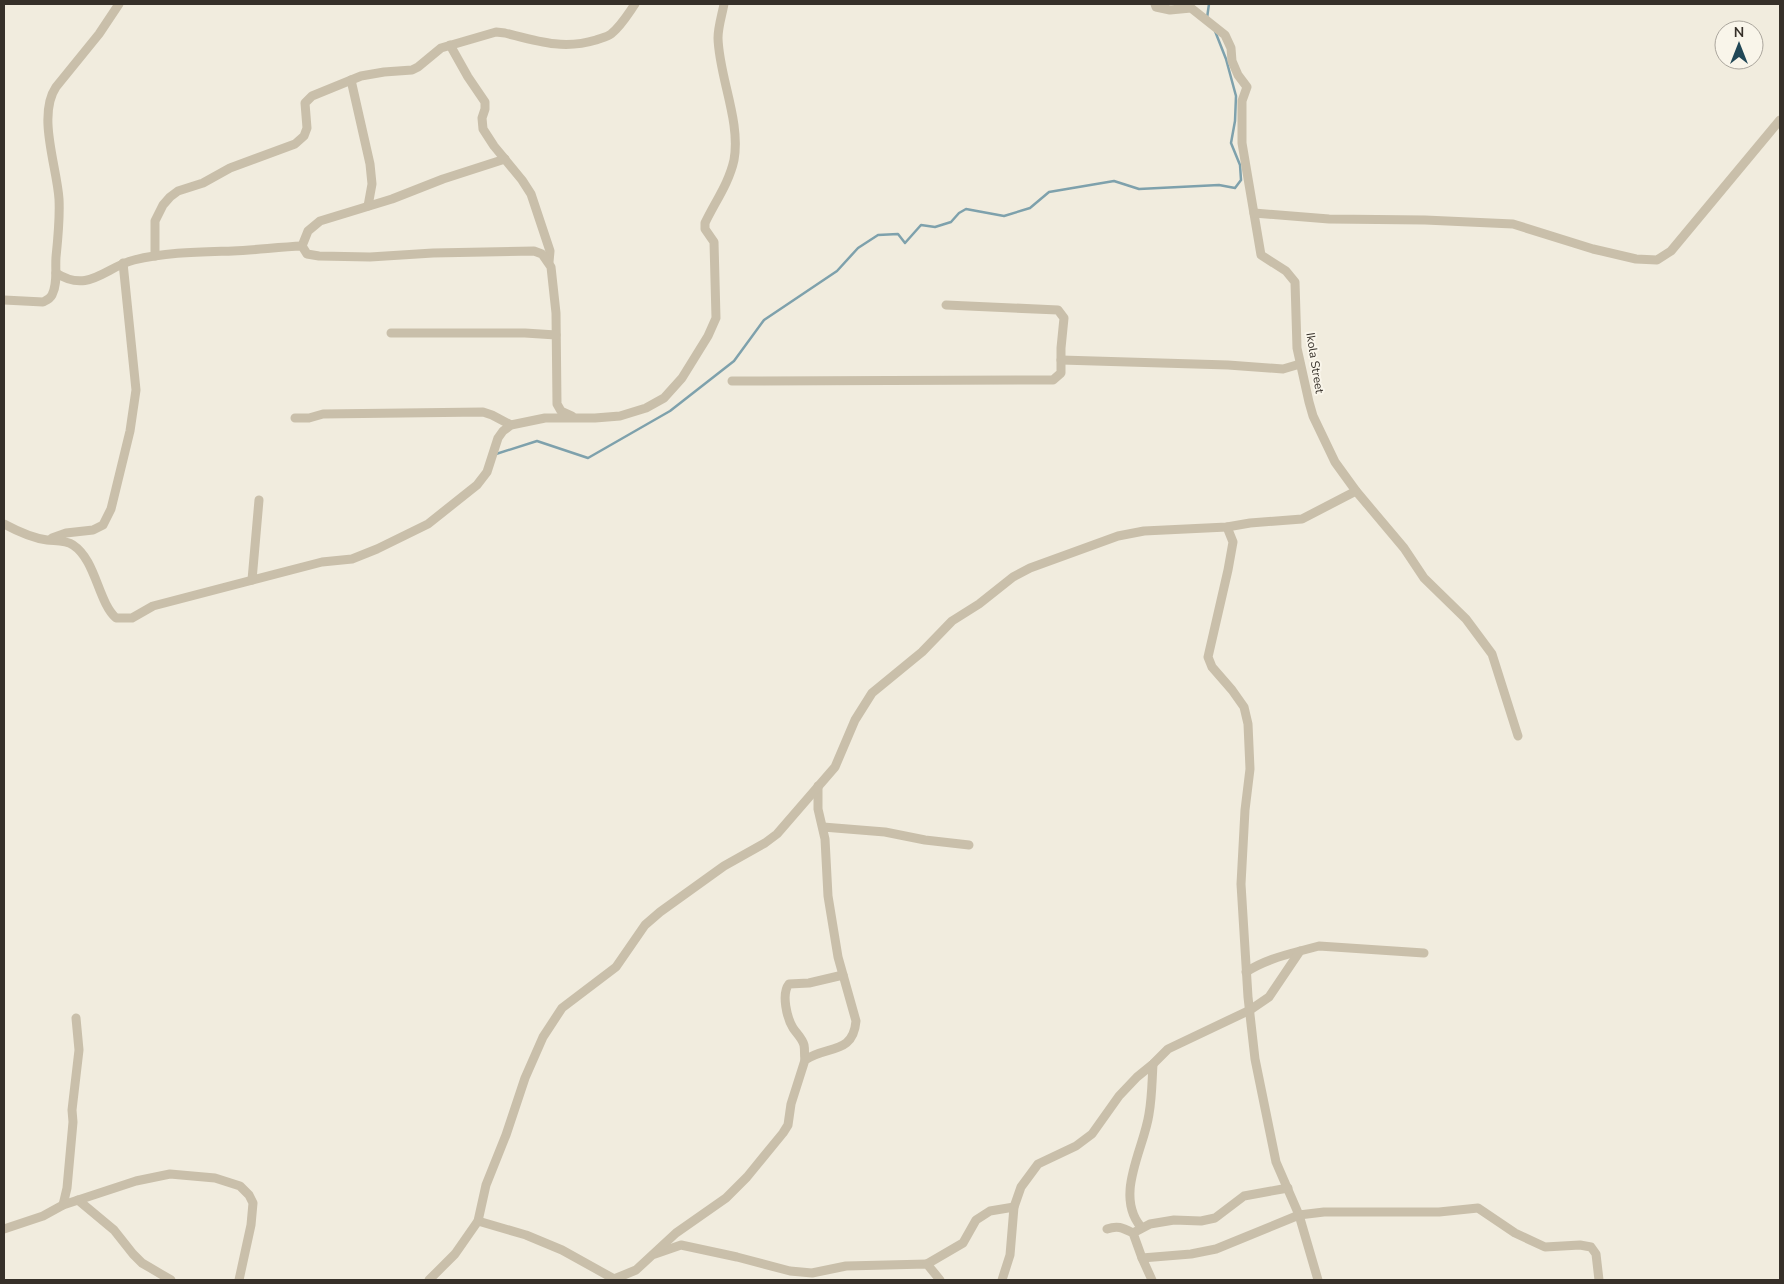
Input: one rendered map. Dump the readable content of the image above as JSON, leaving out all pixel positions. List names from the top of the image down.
{
  "streets": {
    "street": ["Ikola Street"]
  },
  "north": "top"
}
